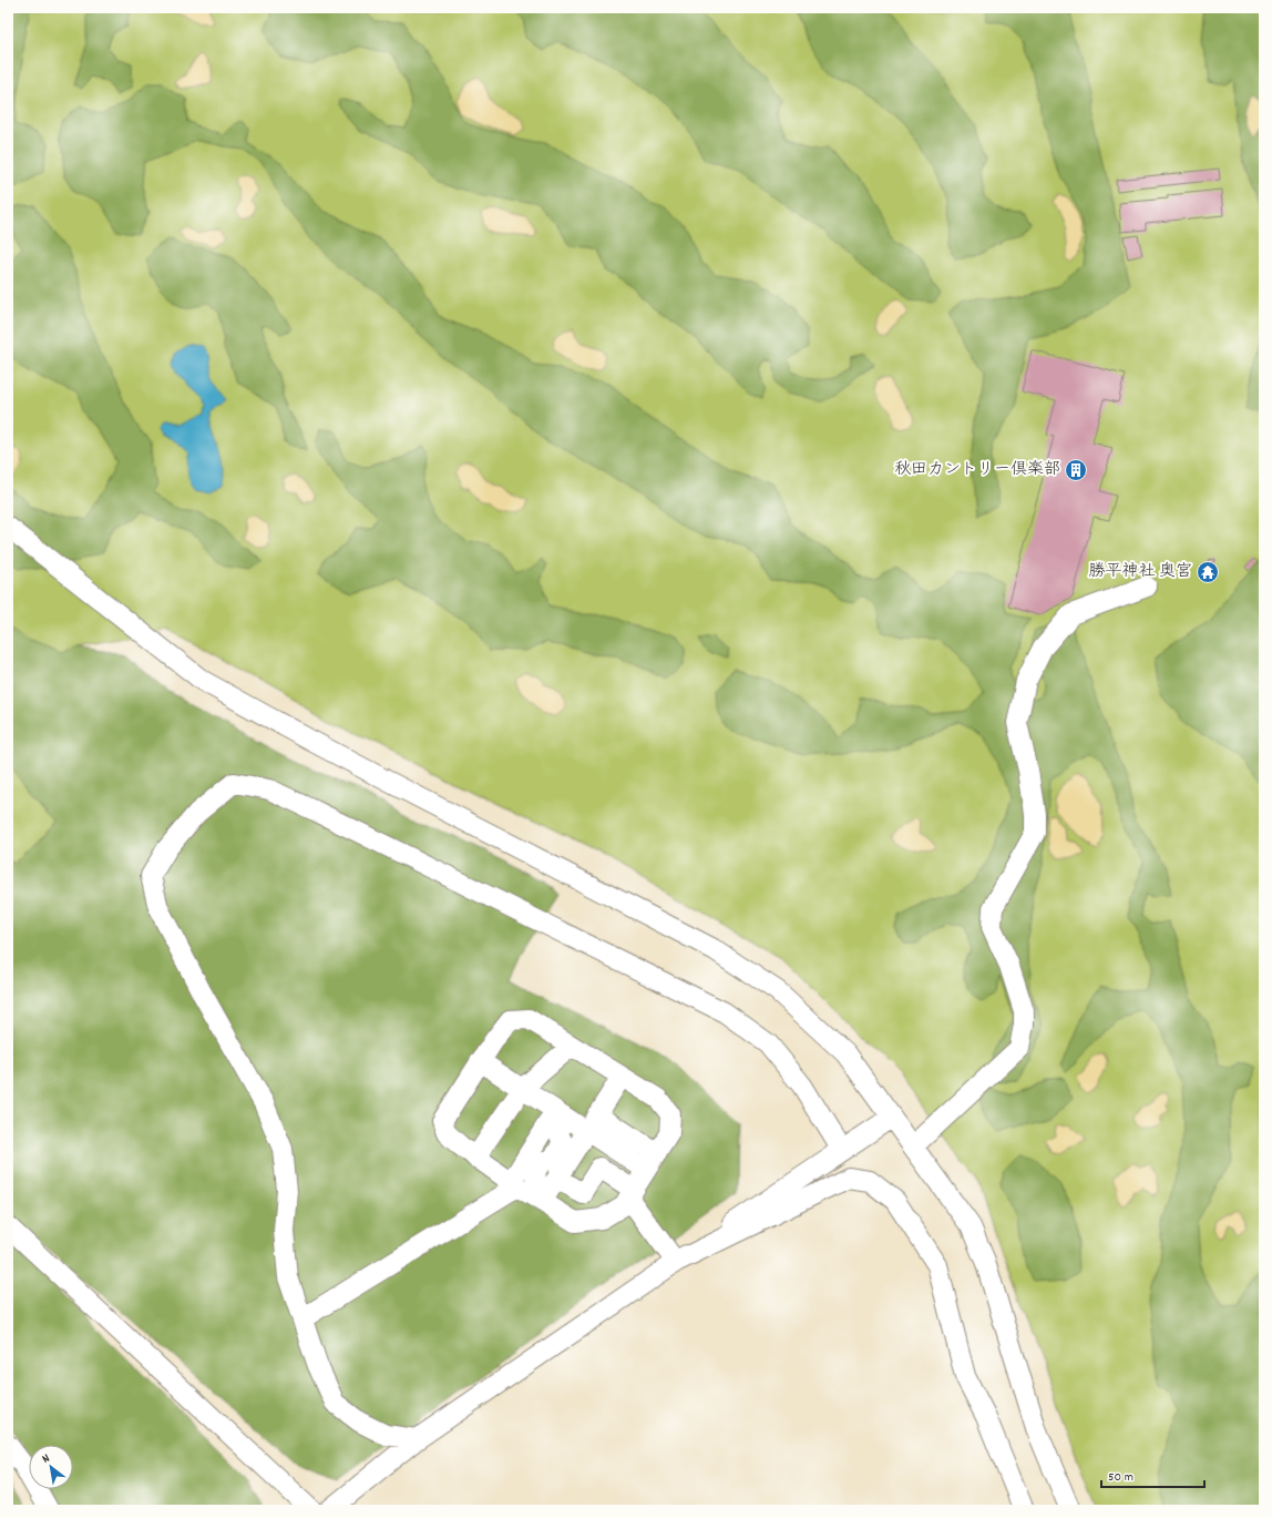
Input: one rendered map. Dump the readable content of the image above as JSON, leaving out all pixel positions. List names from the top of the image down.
{
  "places": {
    "building": ["秋田カントリー倶楽部"],
    "temple": ["勝平神社 奥宮"]
  },
  "scale_bar": "50 m",
  "north": "top left"
}
